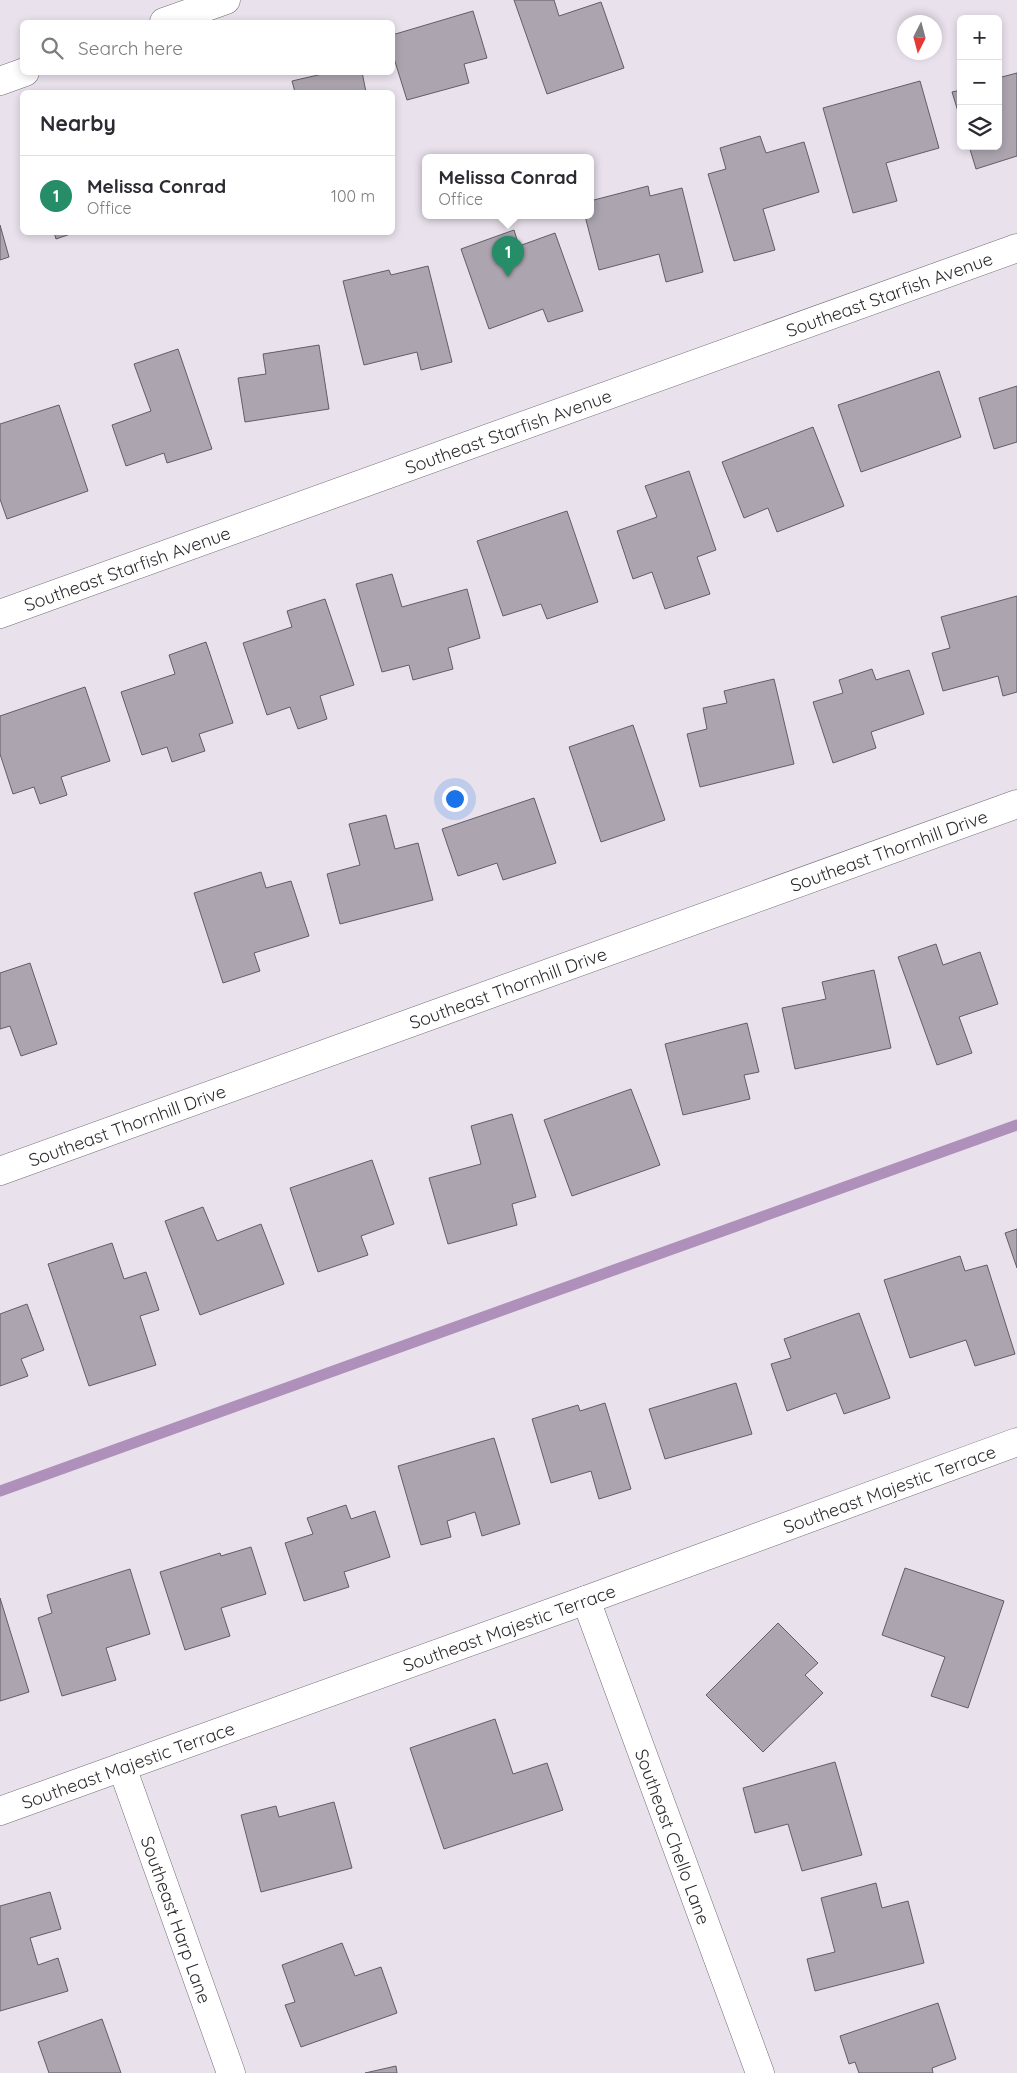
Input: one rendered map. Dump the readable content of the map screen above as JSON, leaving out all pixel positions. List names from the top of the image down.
{
  "streets": {
    "street": [
      "Southeast Starfish Avenue",
      "Southeast Thornhill Drive",
      "Southeast Majestic Terrace",
      "Southeast Chello Lane",
      "Southeast Harp Lane"
    ]
  },
  "crossings": [
    ["Southeast Majestic Terrace", "Southeast Chello Lane"],
    ["Southeast Majestic Terrace", "Southeast Harp Lane"]
  ],
  "north": "bottom",
  "page": {
    "map_buttons": ["+", "−"],
    "search": "Search here",
    "heading": "Nearby",
    "popup": ["Melissa Conrad", "Office"],
    "list": [
      {
        "mark": "1",
        "name": "Melissa Conrad",
        "note": "Office",
        "value": "100 m"
      }
    ],
    "pins": "1"
  }
}
